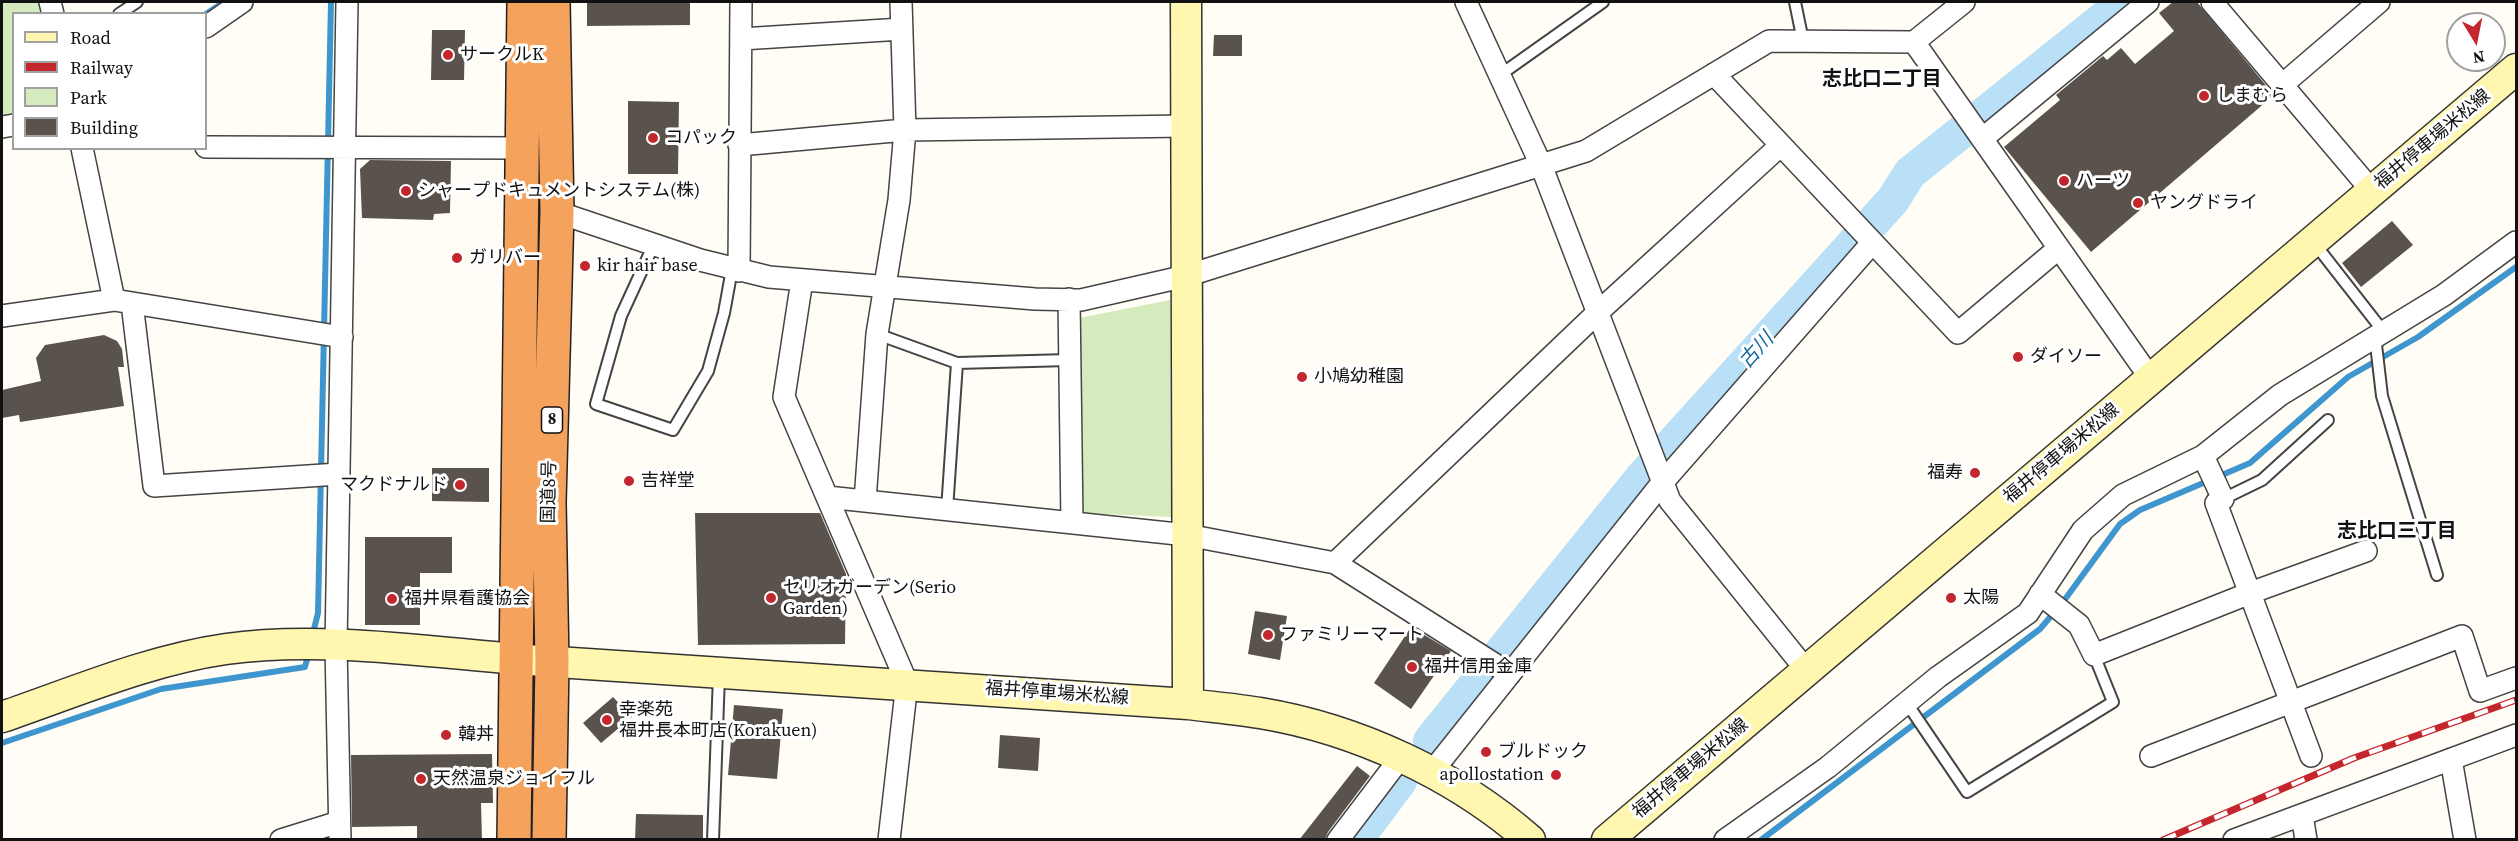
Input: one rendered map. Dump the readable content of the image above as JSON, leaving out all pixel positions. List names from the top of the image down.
{
  "streets": {
    "highway": ["8", "国道8号"],
    "main road": ["福井停車場米松線"]
  },
  "crossings": [
    ["福井停車場米松線", "国道8号"]
  ],
  "districts": ["志比口二丁目", "志比口三丁目"],
  "water": ["古川"],
  "places": [
    "サークルK",
    "しまむら",
    "コパック",
    "ハーツ",
    "シャープドキュメントシステム(株)",
    "ヤングドライ",
    "ガリバー",
    "kir hair base",
    "ダイソー",
    "小鳩幼稚園",
    "福寿",
    "吉祥堂",
    "マクドナルド",
    "セリオガーデン(Serio Garden)",
    "太陽",
    "福井県看護協会",
    "ファミリーマート",
    "福井信用金庫",
    "幸楽苑 福井長本町店(Korakuen)",
    "韓丼",
    "ブルドック",
    "apollostation",
    "天然温泉ジョイフル"
  ],
  "legend": [
    "Road",
    "Railway",
    "Park",
    "Building"
  ],
  "north": "bottom"
}
